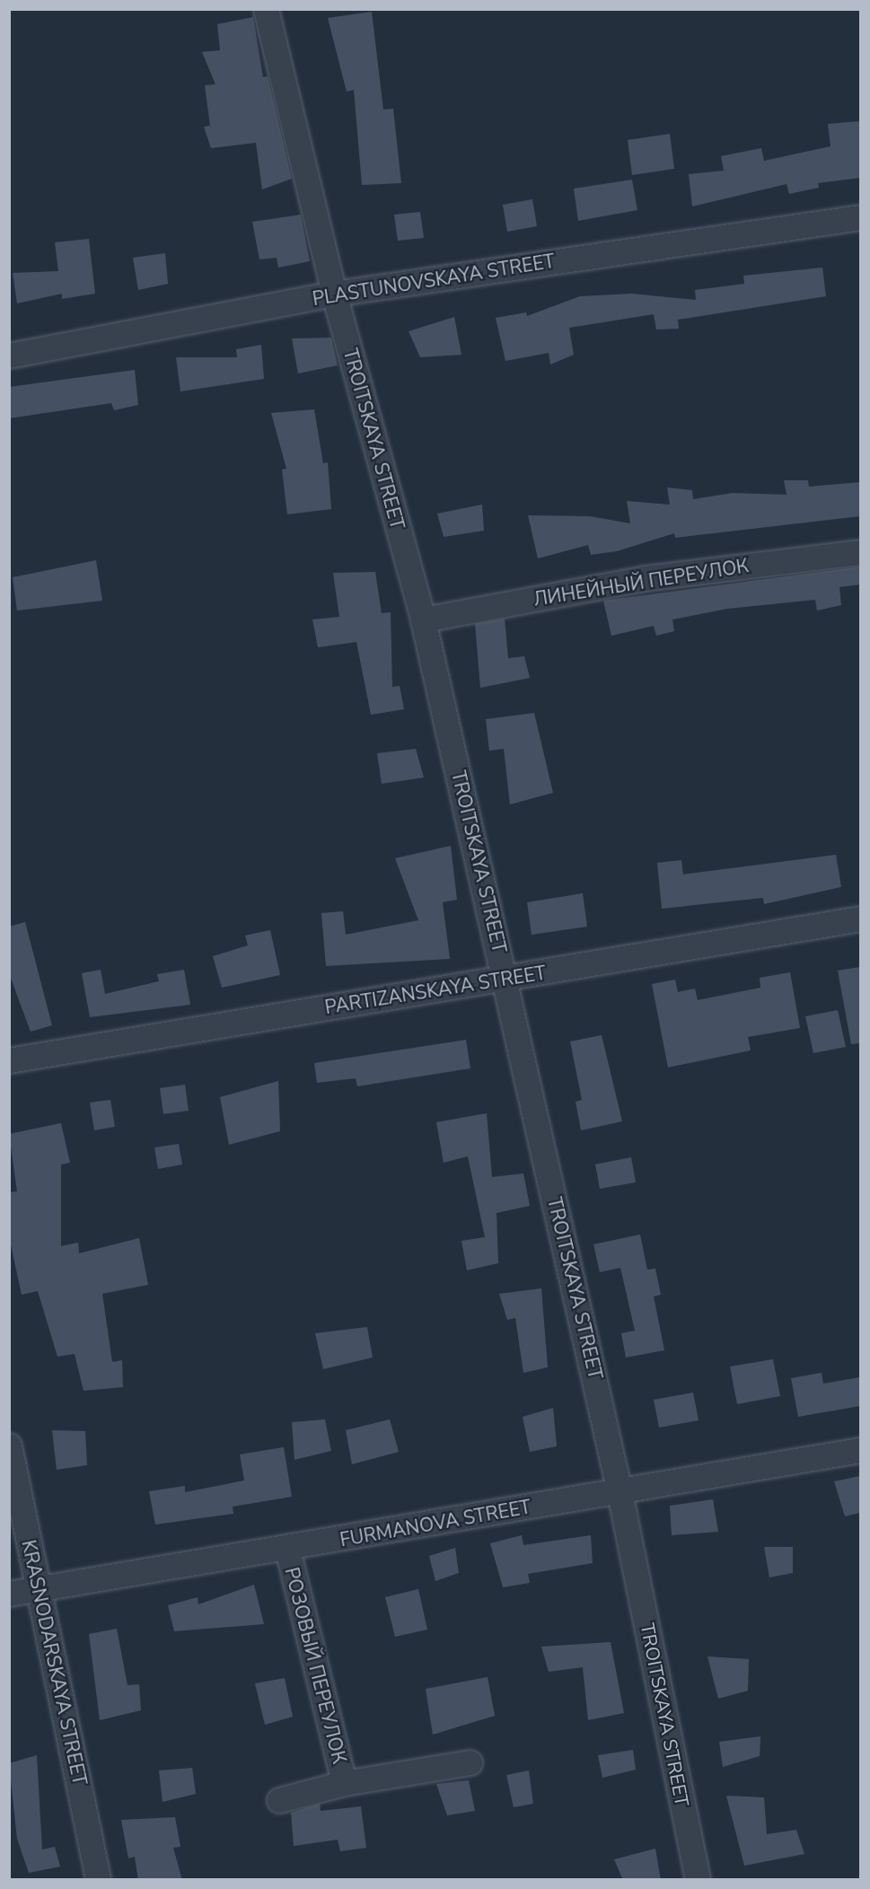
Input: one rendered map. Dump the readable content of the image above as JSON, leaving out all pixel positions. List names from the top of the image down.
{
  "streets": {
    "street": [
      "PLASTUNOVSKAYA STREET",
      "TROITSKAYA STREET",
      "ЛИНЕЙНЫЙ ПЕРЕУЛОК",
      "PARTIZANSKAYA STREET",
      "FURMANOVA STREET",
      "KRASNODARSKAYA STREET",
      "РОЗОВЫЙ ПЕРЕУЛОК"
    ]
  },
  "crossings": [
    ["PLASTUNOVSKAYA STREET", "TROITSKAYA STREET"],
    ["TROITSKAYA STREET", "ЛИНЕЙНЫЙ ПЕРЕУЛОК"],
    ["TROITSKAYA STREET", "PARTIZANSKAYA STREET"],
    ["TROITSKAYA STREET", "FURMANOVA STREET"],
    ["FURMANOVA STREET", "KRASNODARSKAYA STREET"],
    ["FURMANOVA STREET", "РОЗОВЫЙ ПЕРЕУЛОК"]
  ]
}
